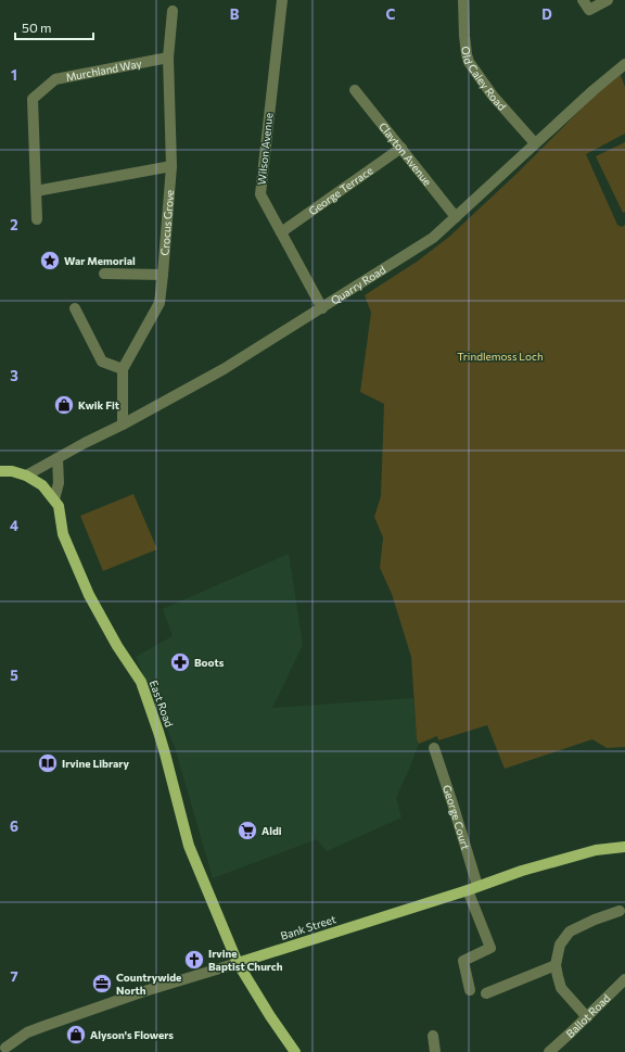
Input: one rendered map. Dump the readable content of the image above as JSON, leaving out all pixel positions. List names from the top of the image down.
{
  "streets": {
    "main road": ["East Road", "Bank Street"],
    "street": [
      "Murchland Way",
      "Old Caley Road",
      "Wilson Avenue",
      "Clayton Avenue",
      "George Terrace",
      "Crocus Grove",
      "Quarry Road",
      "George Court",
      "Ballot Road"
    ]
  },
  "crossings": [
    ["Murchland Way", "Crocus Grove"],
    ["Old Caley Road", "Quarry Road"],
    ["Wilson Avenue", "George Terrace"],
    ["Wilson Avenue", "Quarry Road"],
    ["Clayton Avenue", "George Terrace"],
    ["Clayton Avenue", "Quarry Road"],
    ["Crocus Grove", "Quarry Road"],
    ["Quarry Road", "East Road"],
    ["East Road", "Bank Street"],
    ["George Court", "Bank Street"]
  ],
  "parks": ["Trindlemoss Loch"],
  "places": {
    "place": ["War Memorial"],
    "shop": ["Kwik Fit", "Alyson's Flowers"],
    "pharmacy": ["Boots"],
    "library": ["Irvine Library"],
    "supermarket": ["Aldi"],
    "church": ["Irvine Baptist Church"],
    "office": ["Countrywide North"]
  },
  "scale_bar": "50 m",
  "grid": {
    "columns": ["B", "C", "D"],
    "rows": [
      "1",
      "2",
      "3",
      "4",
      "5",
      "6",
      "7"
    ]
  }
}
